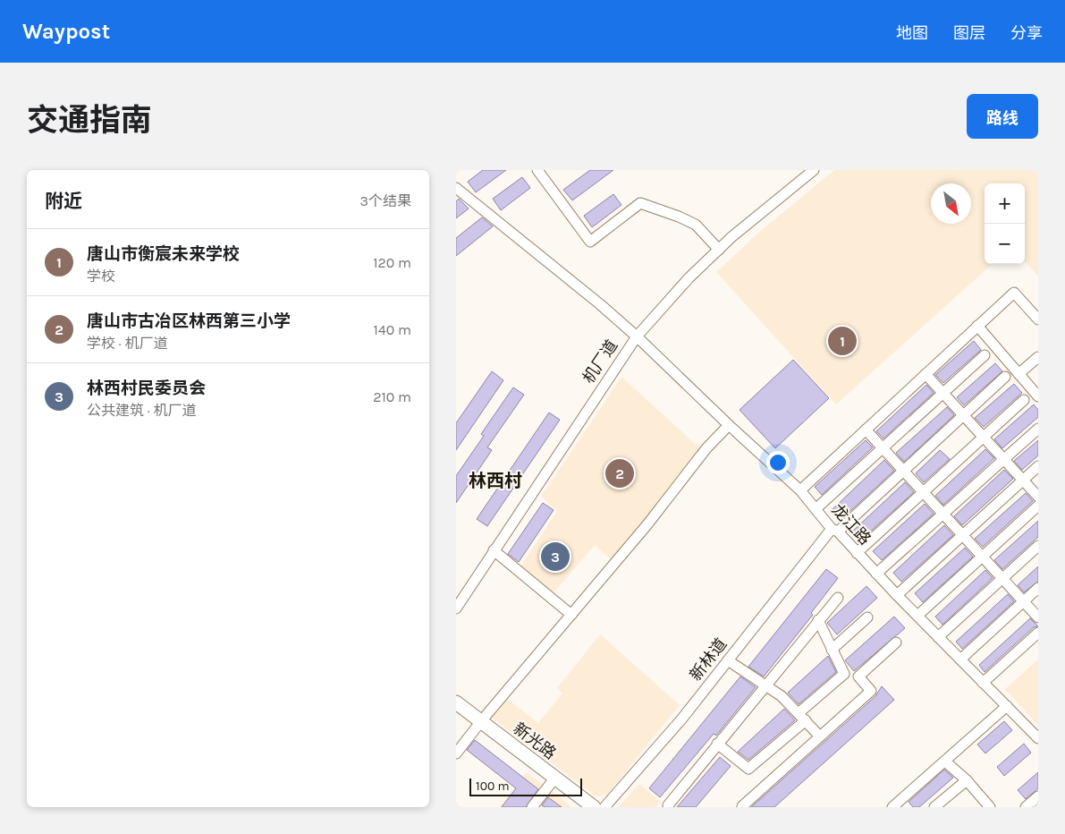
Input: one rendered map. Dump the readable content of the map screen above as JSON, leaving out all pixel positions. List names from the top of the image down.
{
  "streets": {
    "main road": ["新光路"],
    "street": ["机厂道", "龙江路", "新林道"]
  },
  "crossings": [
    ["机厂道", "龙江路"],
    ["龙江路", "新林道"]
  ],
  "districts": ["林西村"],
  "scale_bar": "100 m",
  "north": "bottom right",
  "page": {
    "header": "Waypost",
    "nav": ["地图", "图层", "分享"],
    "title": "交通指南",
    "buttons": "路线",
    "heading": ["附近", "3个结果"],
    "map_buttons": ["+", "−"],
    "list": [
      {
        "mark": "1",
        "name": "唐山市衡宸未来学校",
        "note": "学校",
        "value": "120 m"
      },
      {
        "mark": "2",
        "name": "唐山市古冶区林西第三小学",
        "note": "学校 · 机厂道",
        "value": "140 m"
      },
      {
        "mark": "3",
        "name": "林西村民委员会",
        "note": "公共建筑 · 机厂道",
        "value": "210 m"
      }
    ],
    "pins": ["1", "2", "3"],
    "scale": "100 m"
  }
}
